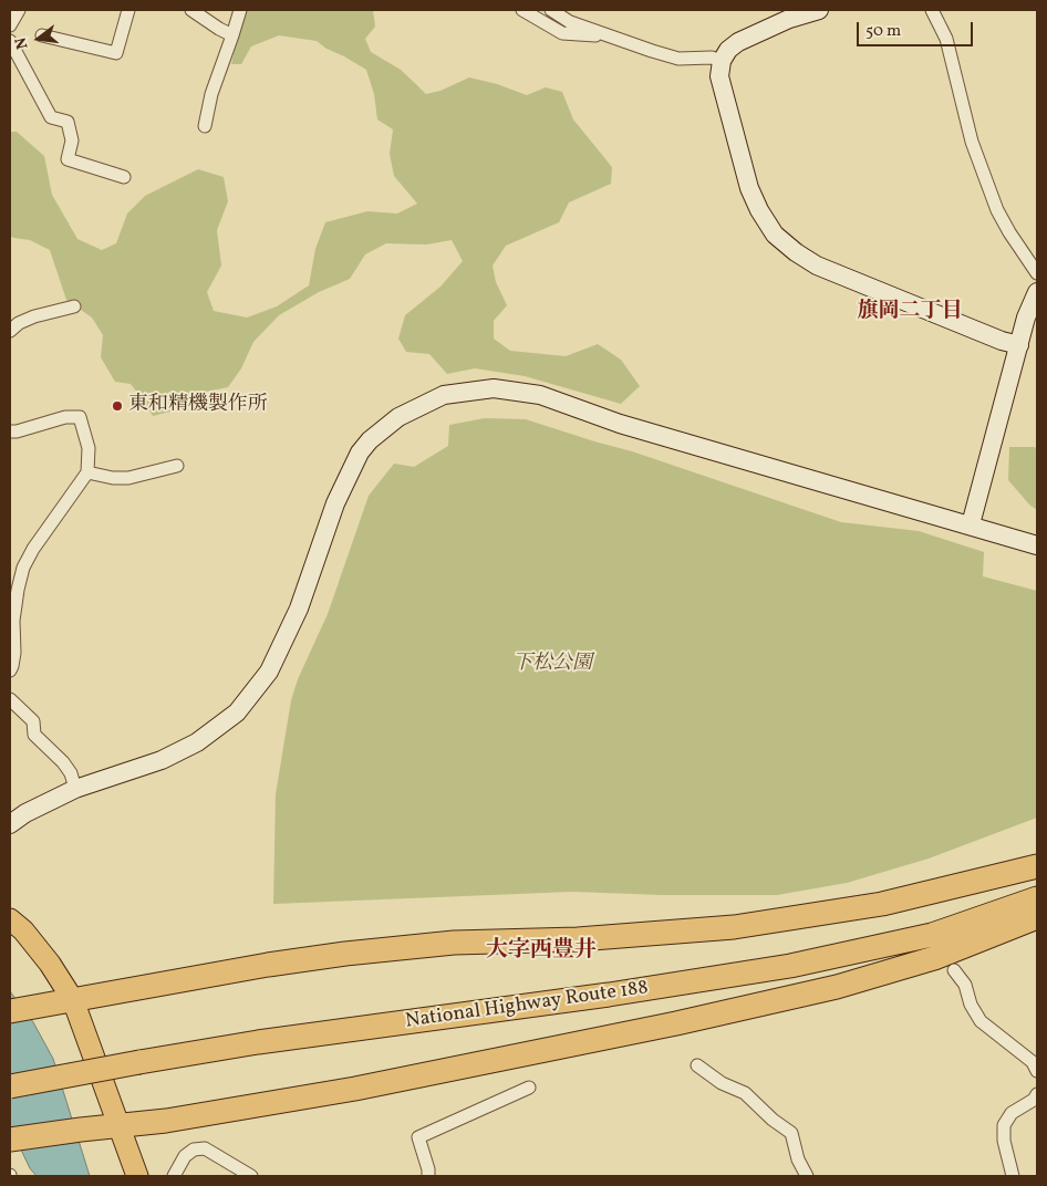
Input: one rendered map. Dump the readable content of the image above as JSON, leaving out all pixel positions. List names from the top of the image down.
{
  "streets": {
    "highway": ["National Highway Route 188"]
  },
  "districts": ["旗岡二丁目", "大字西豊井"],
  "parks": ["下松公園"],
  "places": ["東和精機製作所"],
  "scale_bar": "50 m",
  "north": "left"
}
